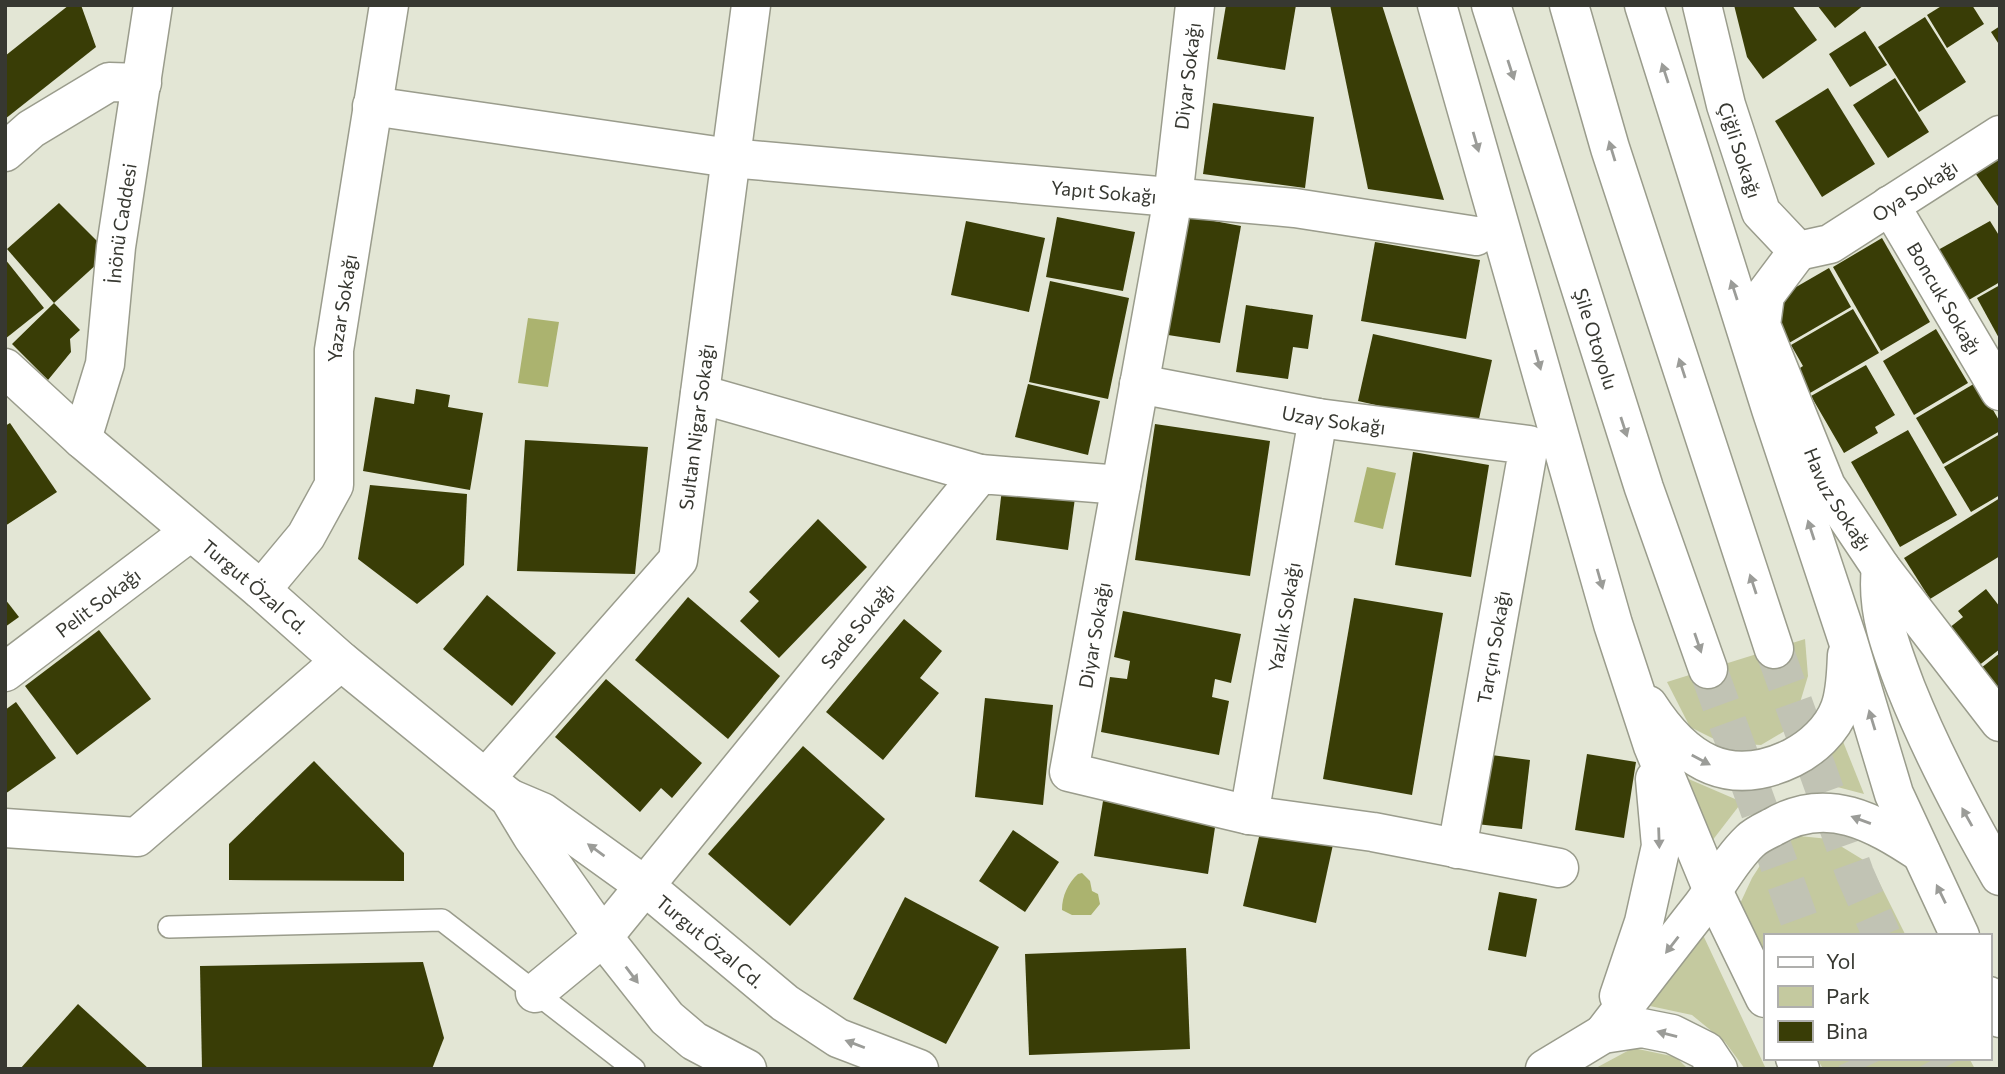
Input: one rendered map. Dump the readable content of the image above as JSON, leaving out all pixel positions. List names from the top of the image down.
{
  "streets": {
    "main road": [
      "Diyar Sokağı",
      "Çiğli Sokağı",
      "Oya Sokağı",
      "Yapıt Sokağı",
      "İnönü Caddesi",
      "Boncuk Sokağı",
      "Yazar Sokağı",
      "Şile Otoyolu",
      "Uzay Sokağı",
      "Sultan Nigar Sokağı",
      "Havuz Sokağı",
      "Turgut Özal Cd.",
      "Pelit Sokağı",
      "Yazlık Sokağı",
      "Sade Sokağı",
      "Tarçın Sokağı"
    ]
  },
  "crossings": [
    ["Diyar Sokağı", "Yapıt Sokağı"],
    ["Diyar Sokağı", "Uzay Sokağı"],
    ["Diyar Sokağı", "Yazlık Sokağı"],
    ["Diyar Sokağı", "Tarçın Sokağı"],
    ["Çiğli Sokağı", "Oya Sokağı"],
    ["Çiğli Sokağı", "Havuz Sokağı"],
    ["Oya Sokağı", "Boncuk Sokağı"],
    ["Oya Sokağı", "Havuz Sokağı"],
    ["Yapıt Sokağı", "Yazar Sokağı"],
    ["Yapıt Sokağı", "Sultan Nigar Sokağı"],
    ["İnönü Caddesi", "Turgut Özal Cd."],
    ["Yazar Sokağı", "Turgut Özal Cd."],
    ["Uzay Sokağı", "Yazlık Sokağı"],
    ["Uzay Sokağı", "Tarçın Sokağı"],
    ["Sultan Nigar Sokağı", "Turgut Özal Cd."],
    ["Turgut Özal Cd.", "Pelit Sokağı"],
    ["Turgut Özal Cd.", "Sade Sokağı"]
  ],
  "legend": ["Yol", "Park", "Bina"]
}
